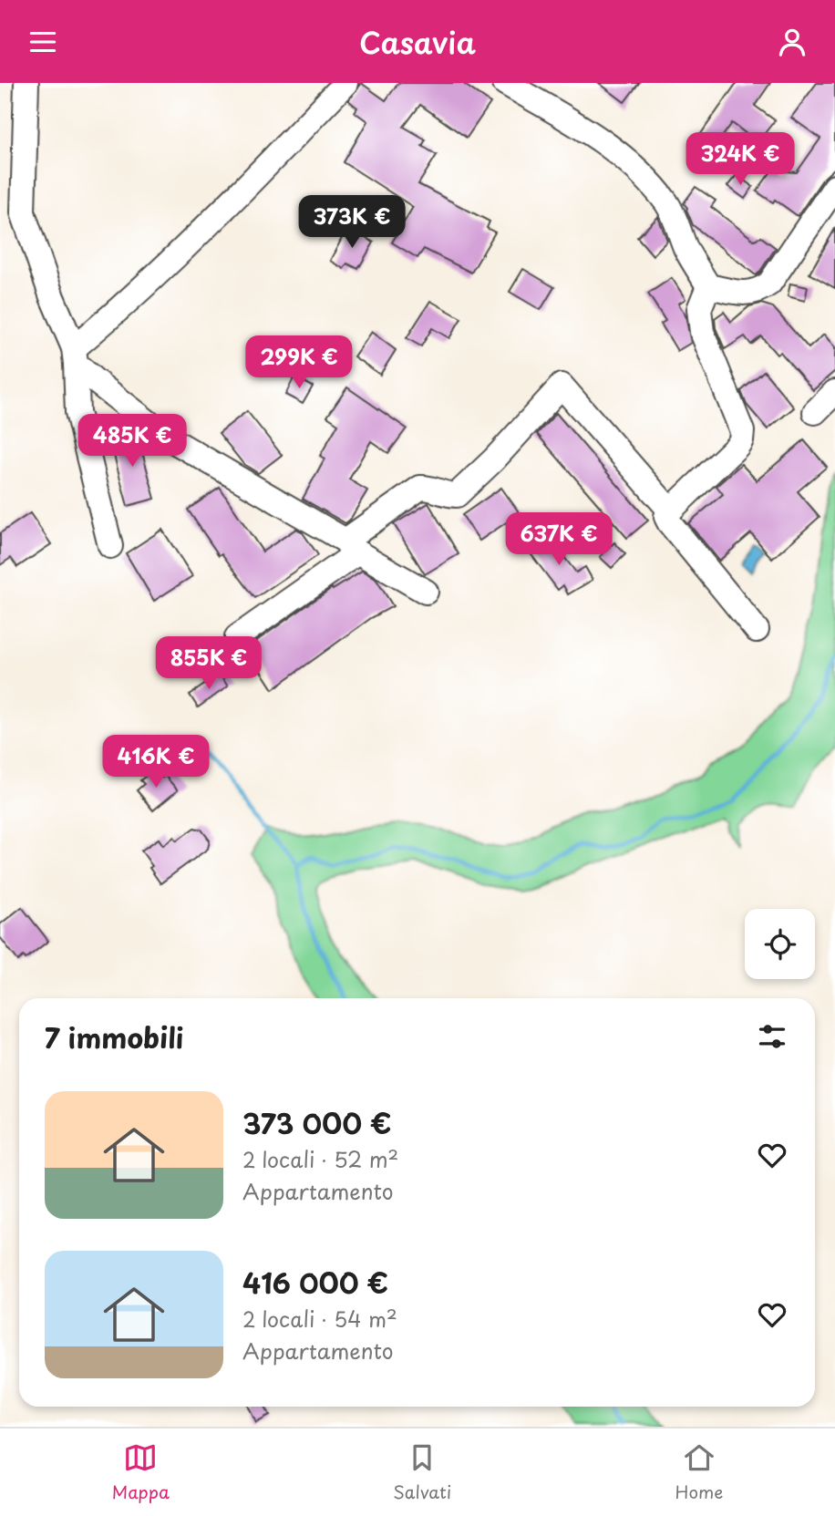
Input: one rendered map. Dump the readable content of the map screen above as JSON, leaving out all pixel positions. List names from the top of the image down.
{
  "page": {
    "header": "Casavia",
    "price": [
      "324K €",
      "373K €",
      "299K €",
      "485K €",
      "637K €",
      "855K €",
      "416K €"
    ],
    "heading": "7 immobili",
    "list": [
      {
        "name": "373 000 €",
        "note": "2 locali · 52 m² · Appartamento"
      },
      {
        "name": "416 000 €",
        "note": "2 locali · 54 m² · Appartamento"
      }
    ],
    "tabs": ["Mappa", "Salvati", "Home"]
  }
}
